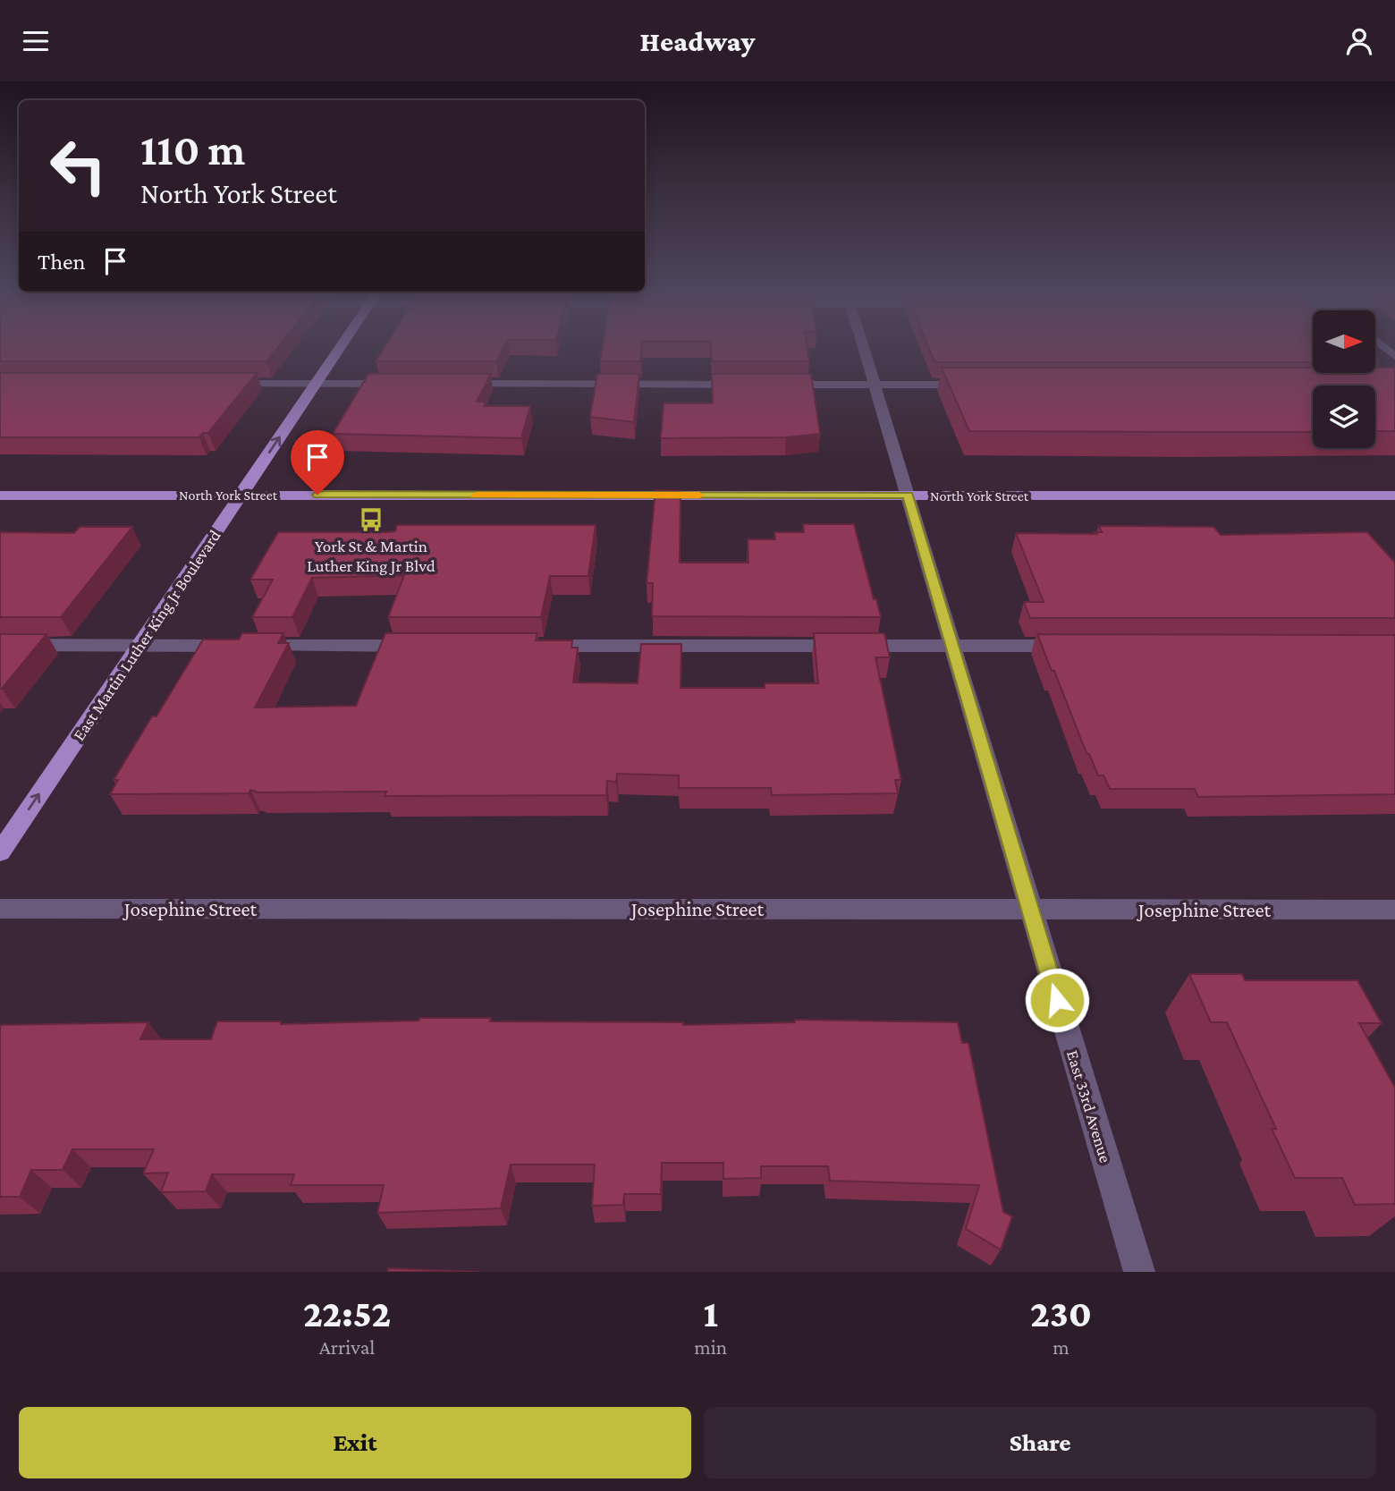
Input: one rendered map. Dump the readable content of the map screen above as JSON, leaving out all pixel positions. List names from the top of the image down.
{
  "streets": {
    "main road": ["North York Street", "East Martin Luther King Jr Boulevard"],
    "street": ["Josephine Street", "East 33rd Avenue"]
  },
  "crossings": [
    ["North York Street", "East Martin Luther King Jr Boulevard"],
    ["North York Street", "East 33rd Avenue"],
    ["Josephine Street", "East 33rd Avenue"]
  ],
  "one_way": ["East Martin Luther King Jr Boulevard"],
  "places": {
    "bus stop": ["York St & Martin Luther King Jr Blvd"]
  },
  "north": "right",
  "page": {
    "header": "Headway",
    "turn": ["110 m", "North York Street"],
    "then": "Then",
    "eta": [
      "22:52",
      "Arrival",
      "1",
      "min",
      "230",
      "m"
    ],
    "buttons": ["Exit", "Share"]
  }
}
